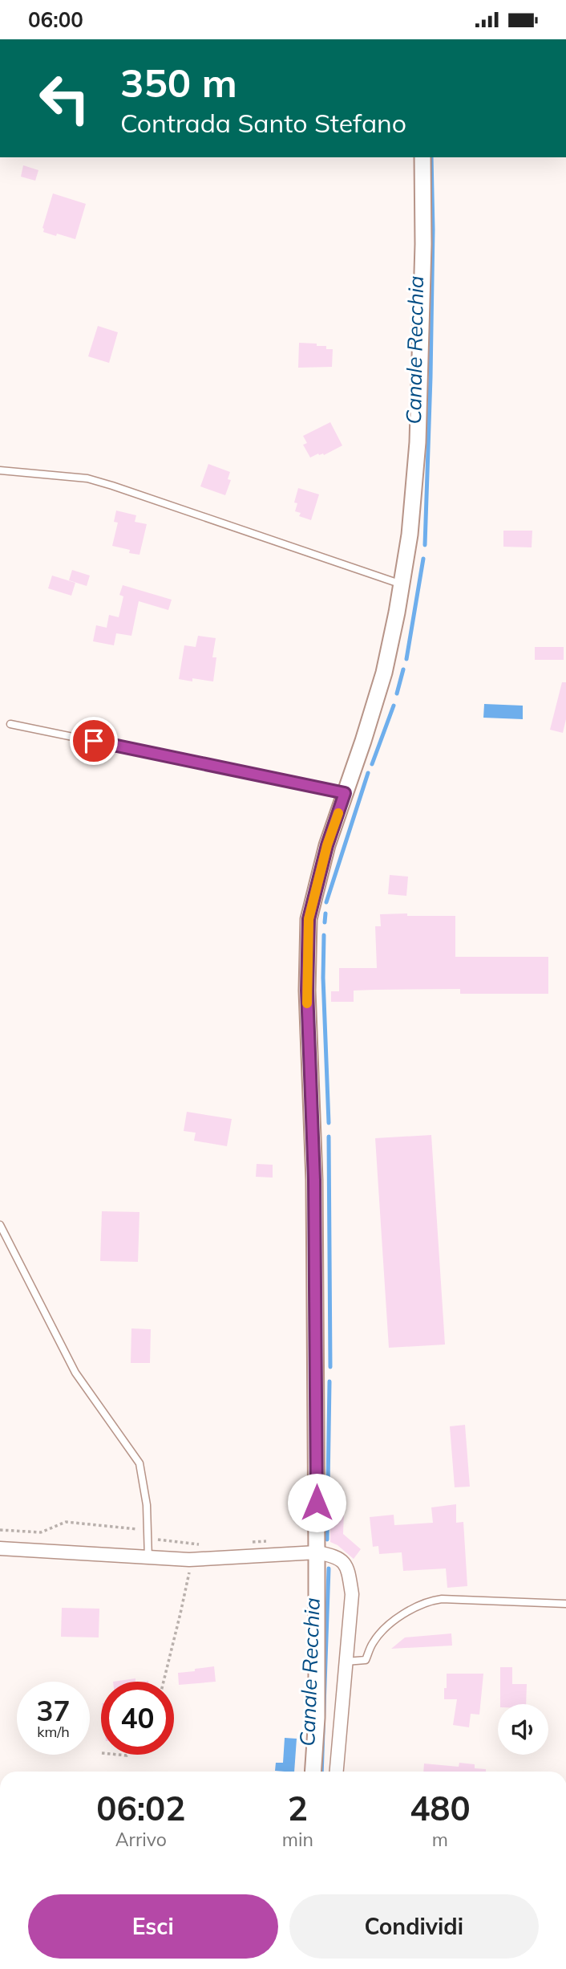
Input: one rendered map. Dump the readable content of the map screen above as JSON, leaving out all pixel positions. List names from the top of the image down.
{
  "water": ["Canale Recchia"],
  "page": {
    "status": "06:00",
    "turn": ["350 m", "Contrada Santo Stefano"],
    "speed": "37 km/h",
    "limit": "40",
    "eta": [
      "06:02",
      "Arrivo",
      "2",
      "min",
      "480",
      "m"
    ],
    "buttons": ["Esci", "Condividi"]
  }
}
